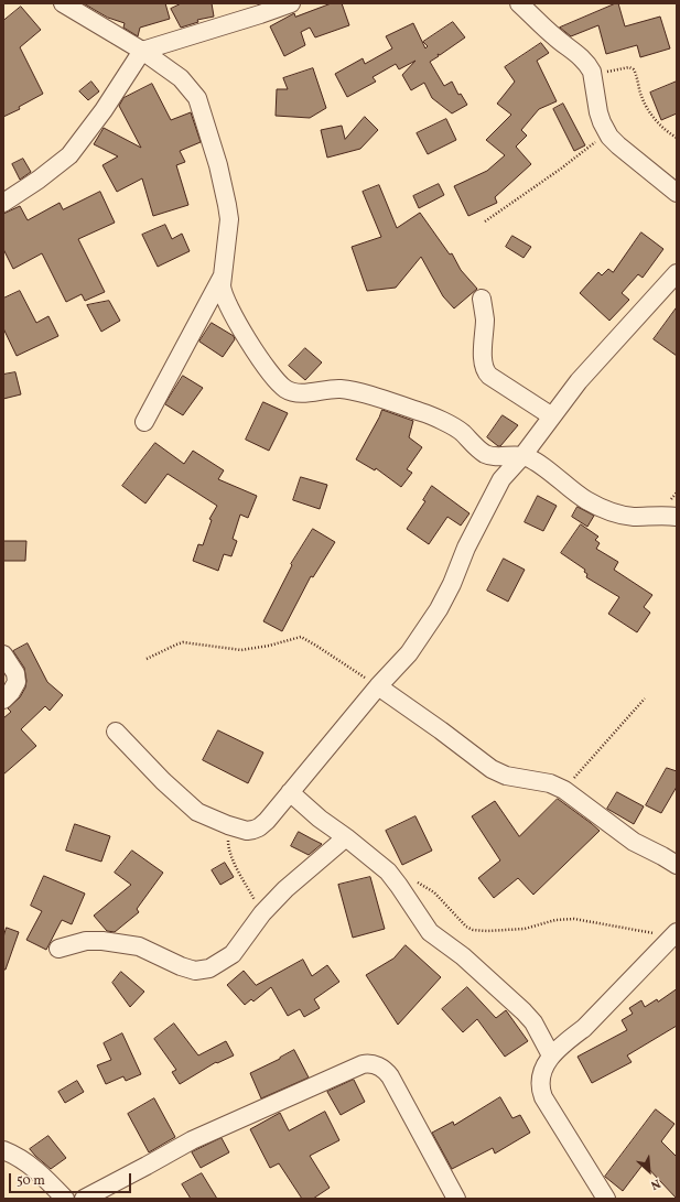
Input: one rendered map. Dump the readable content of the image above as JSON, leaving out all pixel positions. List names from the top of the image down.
{
  "scale_bar": "50 m",
  "north": "bottom right"
}
